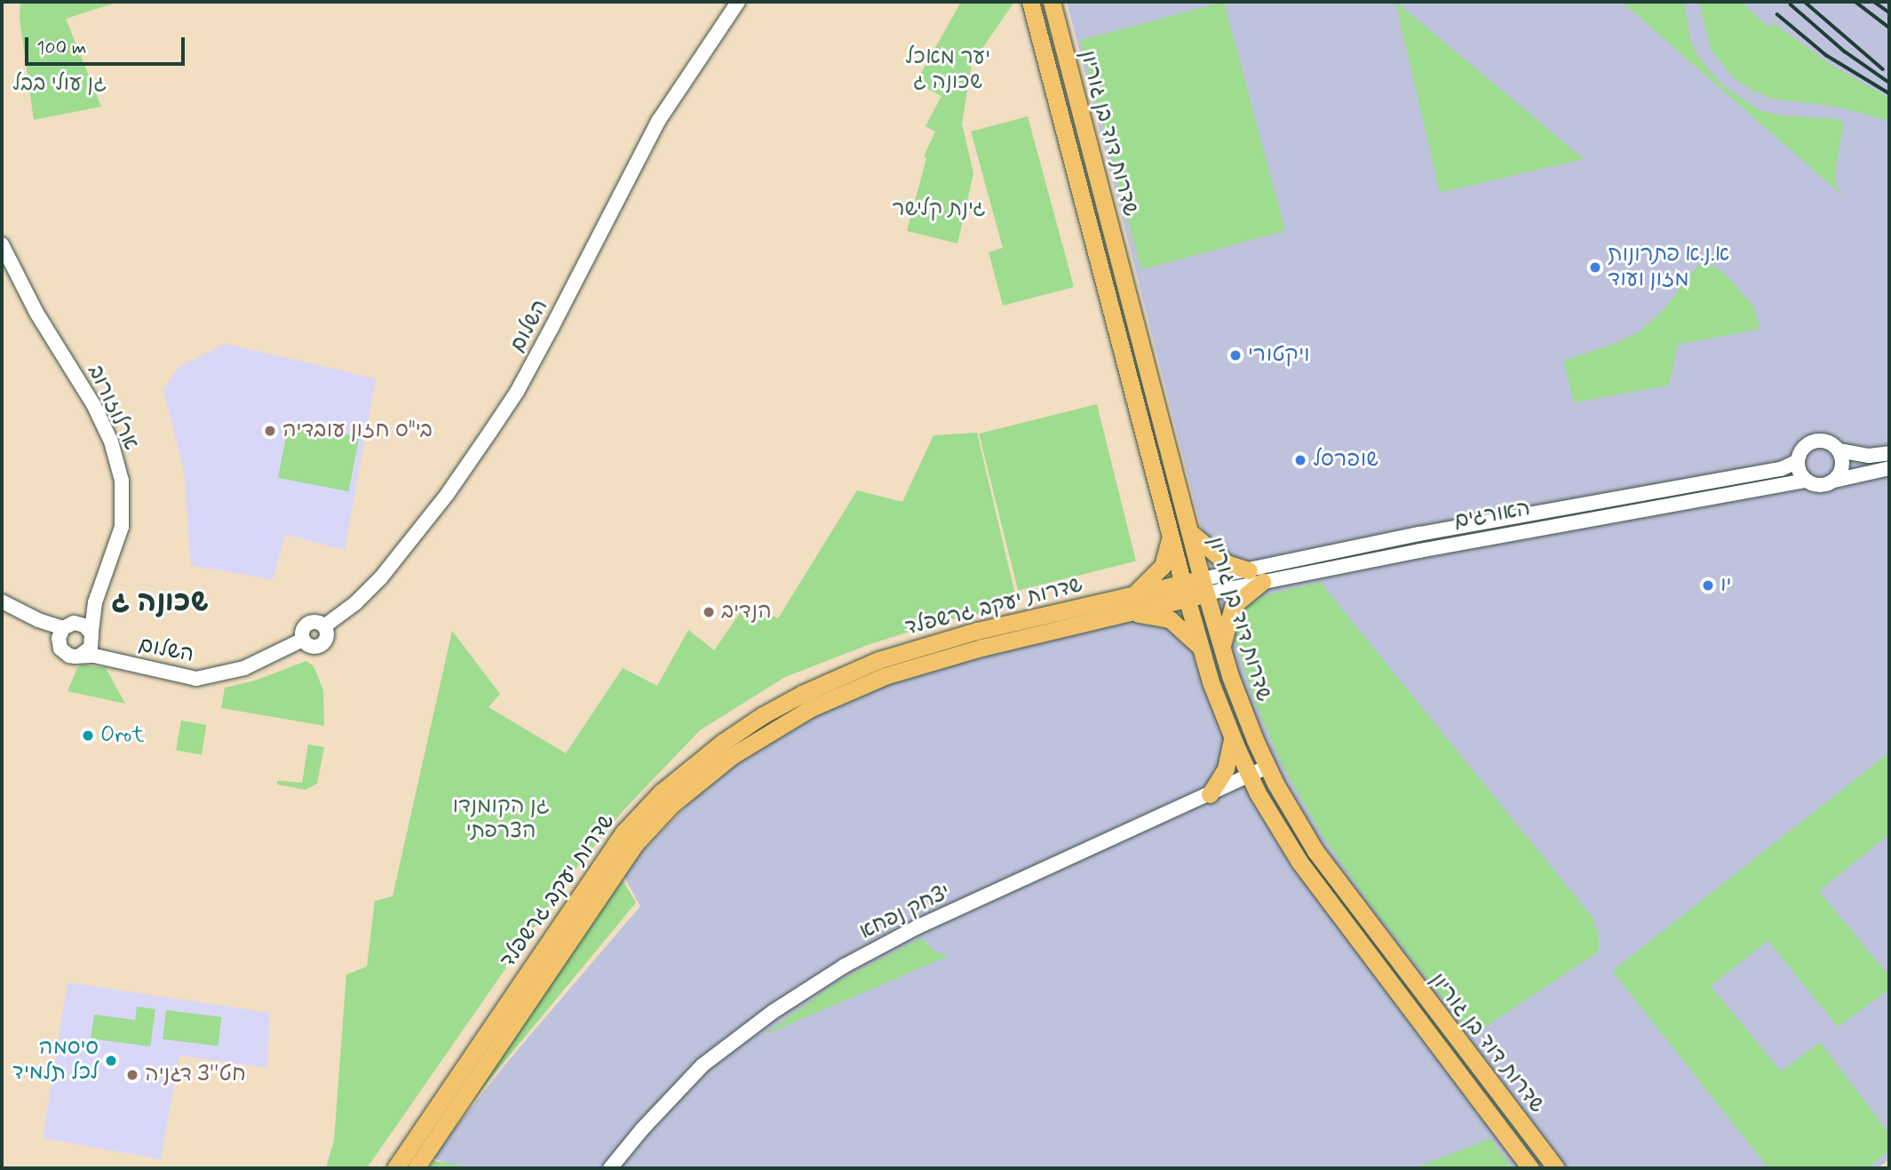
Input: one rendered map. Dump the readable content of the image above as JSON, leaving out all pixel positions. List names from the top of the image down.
{
  "streets": {
    "main road": ["שדרות דוד בן גוריון", "שדרות יעקב גרשפלד"],
    "street": [
      "השלום",
      "ארלוזורוב",
      "האורגים",
      "יצחק נפחא"
    ]
  },
  "crossings": [
    ["שדרות דוד בן גוריון", "האורגים"],
    ["שדרות דוד בן גוריון", "שדרות יעקב גרשפלד"],
    ["שדרות דוד בן גוריון", "יצחק נפחא"],
    ["השלום", "ארלוזורוב"],
    ["האורגים", "שדרות יעקב גרשפלד"]
  ],
  "districts": ["שכונה ג"],
  "parks": [
    "יער מאכל שכונה ג",
    "גן עולי בבל",
    "גינת קלישר",
    "גן הקומנדו הצרפתי"
  ],
  "places": [
    "א.נ.א פתרונות מזון ועוד",
    "ויקטורי",
    "בי\"ס חזון עובדיה",
    "שופרסל",
    "יו",
    "הנדיב",
    "Orot",
    "סיסמה לכל תלמיד",
    "חט''צ דגניה"
  ],
  "scale_bar": "100 m"
}
